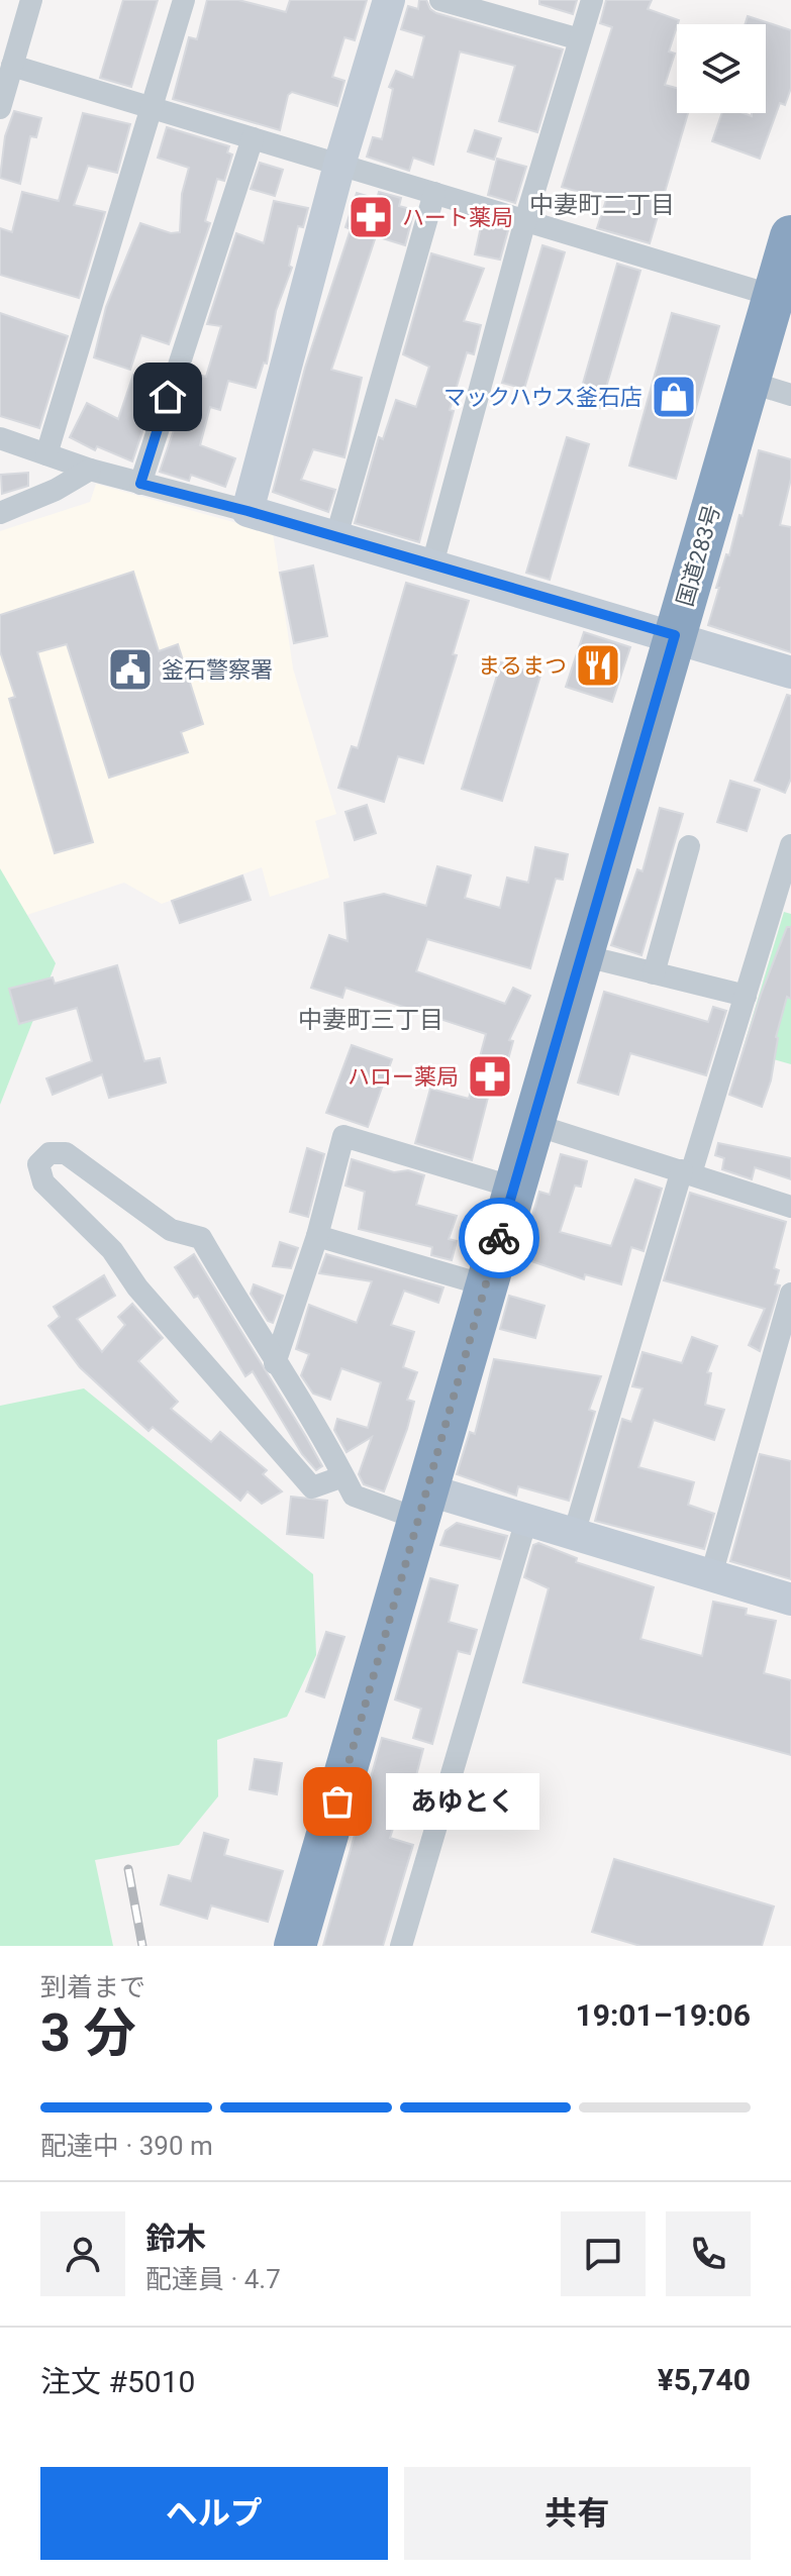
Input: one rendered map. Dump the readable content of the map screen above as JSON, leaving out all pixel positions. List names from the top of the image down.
{
  "streets": {
    "highway": ["国道283号"]
  },
  "districts": ["中妻町二丁目", "中妻町三丁目"],
  "places": {
    "pharmacy": ["ハート薬局", "ハロー薬局"],
    "shop": ["マックハウス釜石店"],
    "restaurant": ["まるまつ"],
    "public building": ["釜石警察署"],
    "other": ["あゆとく"]
  },
  "page": {
    "bubble": "あゆとく",
    "heading": ["3 分", "到着まで", "19:01–19:06"],
    "panel": [
      "鈴木",
      "配達員 · 4.7",
      "注文 #5010",
      "¥5,740"
    ],
    "bar": "配達中 · 390 m",
    "buttons": ["ヘルプ", "共有"]
  }
}
